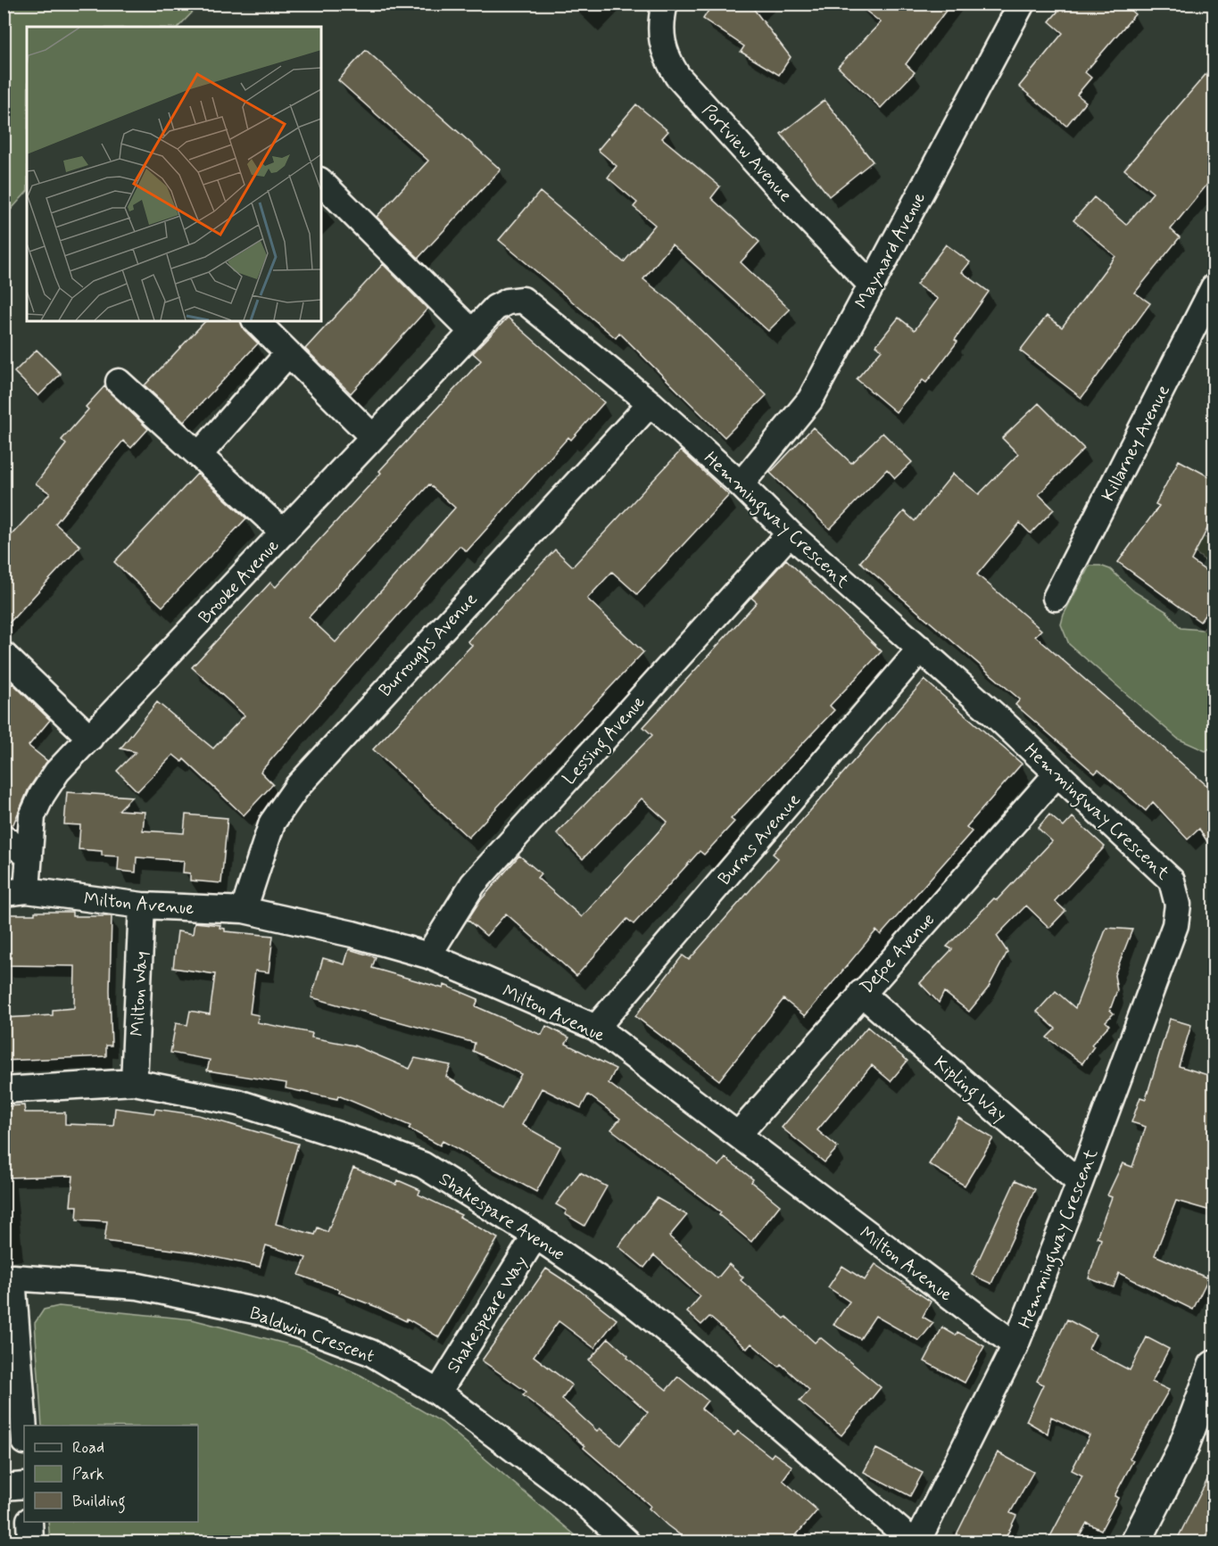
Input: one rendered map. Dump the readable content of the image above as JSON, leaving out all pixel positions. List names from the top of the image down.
{
  "streets": {
    "street": [
      "Portview Avenue",
      "Maynard Avenue",
      "Killarney Avenue",
      "Hemmingway Crescent",
      "Brooke Avenue",
      "Burroughs Avenue",
      "Lessing Avenue",
      "Burns Avenue",
      "Milton Avenue",
      "Defoe Avenue",
      "Milton Way",
      "Kipling Way",
      "Shakespare Avenue",
      "Shakespeare Way",
      "Baldwin Crescent"
    ]
  },
  "crossings": [
    ["Portview Avenue", "Maynard Avenue"],
    ["Maynard Avenue", "Hemmingway Crescent"],
    ["Hemmingway Crescent", "Brooke Avenue"],
    ["Hemmingway Crescent", "Burroughs Avenue"],
    ["Hemmingway Crescent", "Lessing Avenue"],
    ["Hemmingway Crescent", "Burns Avenue"],
    ["Hemmingway Crescent", "Milton Avenue"],
    ["Hemmingway Crescent", "Defoe Avenue"],
    ["Hemmingway Crescent", "Kipling Way"],
    ["Brooke Avenue", "Milton Avenue"],
    ["Burroughs Avenue", "Milton Avenue"],
    ["Lessing Avenue", "Milton Avenue"],
    ["Burns Avenue", "Milton Avenue"],
    ["Milton Avenue", "Defoe Avenue"],
    ["Milton Avenue", "Milton Way"],
    ["Defoe Avenue", "Kipling Way"],
    ["Milton Way", "Shakespare Avenue"],
    ["Shakespare Avenue", "Shakespeare Way"],
    ["Shakespeare Way", "Baldwin Crescent"]
  ],
  "legend": ["Road", "Park", "Building"]
}
